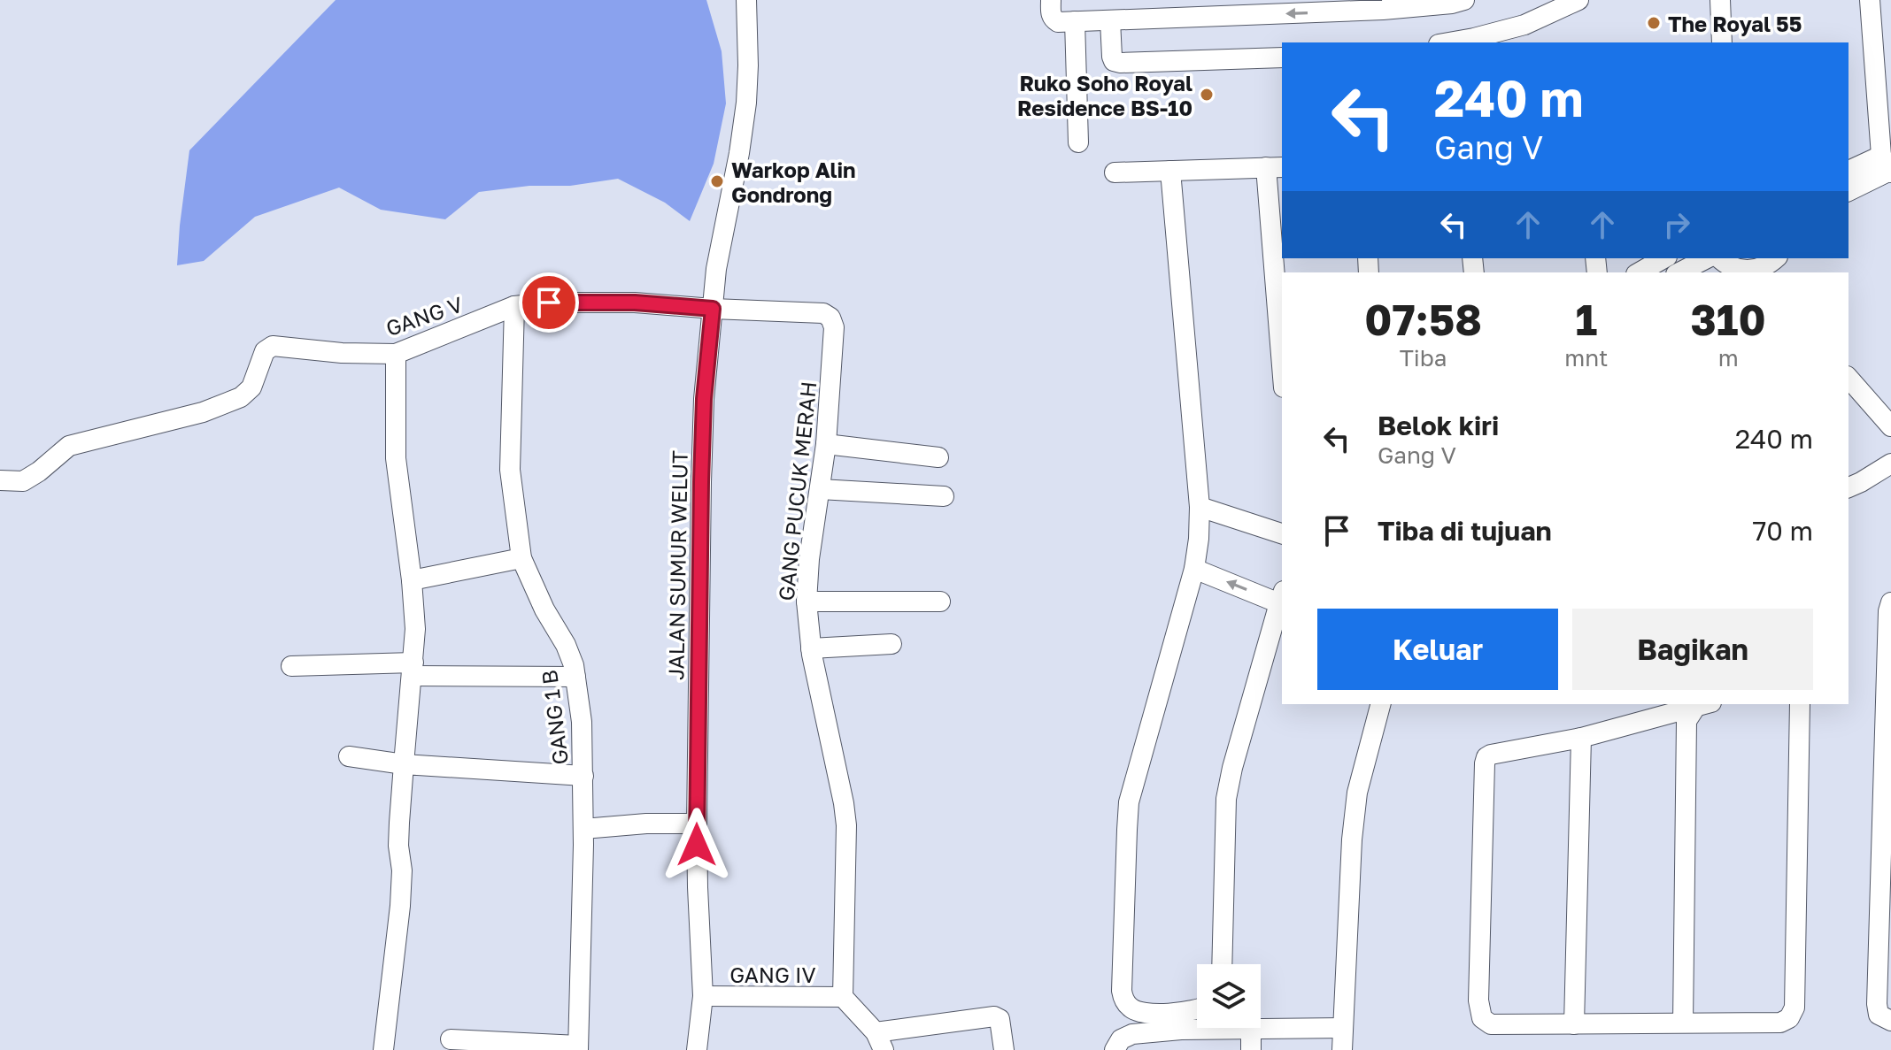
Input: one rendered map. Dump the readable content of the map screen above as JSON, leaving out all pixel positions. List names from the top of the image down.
{
  "streets": {
    "street": [
      "GANG V",
      "GANG PUCUK MERAH",
      "JALAN SUMUR WELUT",
      "GANG 1 B",
      "GANG IV"
    ]
  },
  "crossings": [
    ["GANG V", "GANG PUCUK MERAH"],
    ["GANG V", "JALAN SUMUR WELUT"],
    ["GANG V", "GANG 1 B"],
    ["GANG PUCUK MERAH", "JALAN SUMUR WELUT"],
    ["GANG PUCUK MERAH", "GANG IV"],
    ["JALAN SUMUR WELUT", "GANG IV"]
  ],
  "places": ["The Royal 55", "Ruko Soho Royal Residence BS-10", "Warkop Alin Gondrong"],
  "page": {
    "turn": ["240 m", "Gang V"],
    "eta": [
      "07:58",
      "Tiba",
      "1",
      "mnt",
      "310",
      "m"
    ],
    "list": [
      {
        "name": "Belok kiri",
        "note": "Gang V",
        "value": "240 m"
      },
      {
        "name": "Tiba di tujuan",
        "value": "70 m"
      }
    ],
    "buttons": ["Keluar", "Bagikan"]
  }
}
